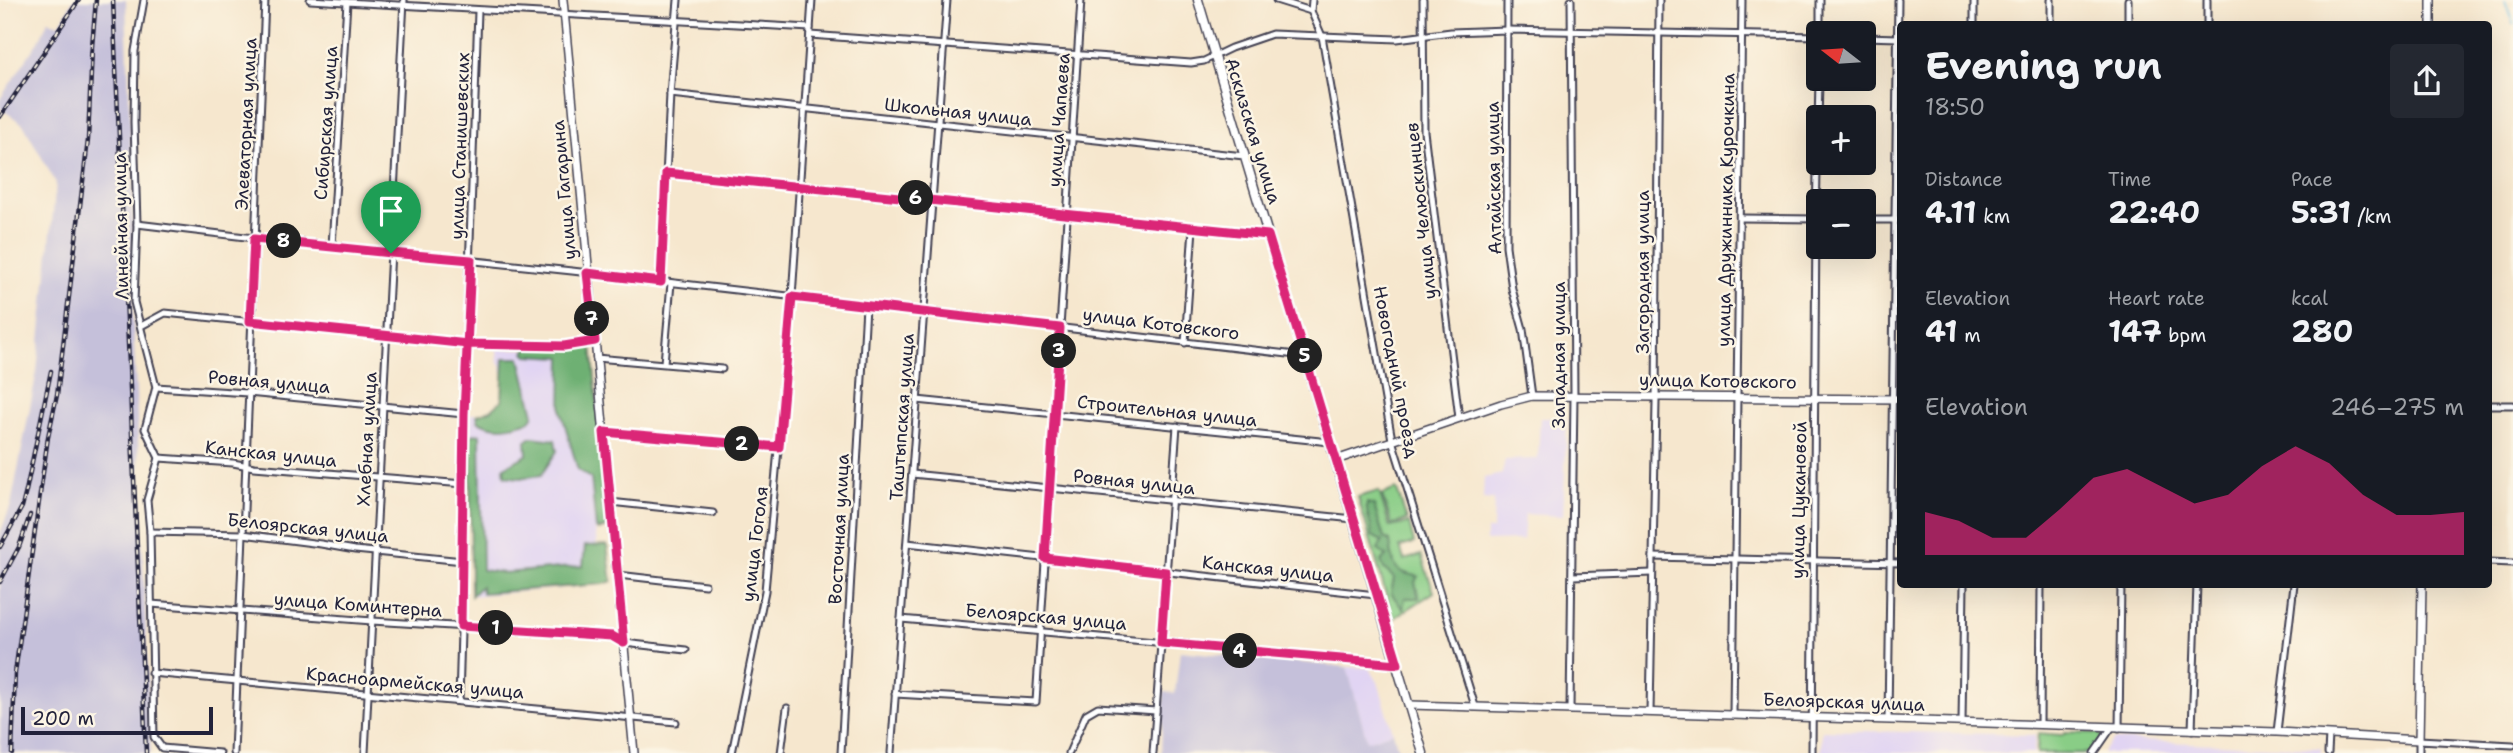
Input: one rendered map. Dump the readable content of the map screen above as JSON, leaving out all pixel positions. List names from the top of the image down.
{
  "streets": {
    "main road": ["Аскизская улица"],
    "street": [
      "Школьная улица",
      "улица Чапаева",
      "Сибирская улица",
      "Элеваторная улица",
      "улица Станишевских",
      "Алтайская улица",
      "улица Гагарина",
      "улица Дружинника Курочкина",
      "улица Челюскинцев",
      "Линейная улица",
      "Загородная улица",
      "улица Котовского",
      "Западная улица",
      "Новогодний проезд",
      "Ровная улица",
      "Строительная улица",
      "Таштыпская улица",
      "Хлебная улица",
      "Канская улица",
      "улица Цукановой",
      "Белоярская улица",
      "Восточная улица",
      "улица Гоголя",
      "улица Коминтерна",
      "Красноармейская улица"
    ]
  },
  "crossings": [
    ["Школьная улица", "улица Чапаева"],
    ["Школьная улица", "Аскизская улица"],
    ["Школьная улица", "Таштыпская улица"],
    ["Школьная улица", "улица Гоголя"],
    ["улица Чапаева", "улица Котовского"],
    ["улица Чапаева", "Ровная улица"],
    ["улица Чапаева", "Строительная улица"],
    ["улица Чапаева", "Таштыпская улица"],
    ["улица Чапаева", "Канская улица"],
    ["улица Чапаева", "Белоярская улица"],
    ["Сибирская улица", "улица Котовского"],
    ["Элеваторная улица", "улица Котовского"],
    ["Элеваторная улица", "Ровная улица"],
    ["Элеваторная улица", "Канская улица"],
    ["Элеваторная улица", "Белоярская улица"],
    ["Элеваторная улица", "улица Коминтерна"],
    ["Элеваторная улица", "Красноармейская улица"],
    ["Аскизская улица", "улица Котовского"],
    ["Аскизская улица", "Ровная улица"],
    ["Аскизская улица", "Строительная улица"],
    ["Аскизская улица", "Канская улица"],
    ["Аскизская улица", "Белоярская улица"],
    ["улица Станишевских", "улица Котовского"],
    ["улица Станишевских", "Ровная улица"],
    ["улица Станишевских", "Канская улица"],
    ["улица Станишевских", "Белоярская улица"],
    ["улица Станишевских", "улица Коминтерна"],
    ["улица Станишевских", "Красноармейская улица"],
    ["Алтайская улица", "улица Котовского"],
    ["улица Гагарина", "улица Котовского"],
    ["улица Гагарина", "улица Коминтерна"],
    ["улица Гагарина", "Красноармейская улица"],
    ["улица Дружинника Курочкина", "улица Котовского"],
    ["улица Дружинника Курочкина", "Белоярская улица"],
    ["улица Челюскинцев", "улица Котовского"],
    ["Линейная улица", "улица Котовского"],
    ["Линейная улица", "Ровная улица"],
    ["Линейная улица", "Канская улица"],
    ["Загородная улица", "улица Котовского"],
    ["Загородная улица", "Белоярская улица"],
    ["улица Котовского", "Западная улица"],
    ["улица Котовского", "Новогодний проезд"],
    ["улица Котовского", "Таштыпская улица"],
    ["улица Котовского", "Хлебная улица"],
    ["улица Котовского", "улица Цукановой"],
    ["улица Котовского", "Восточная улица"],
    ["улица Котовского", "улица Гоголя"],
    ["Западная улица", "Белоярская улица"],
    ["Новогодний проезд", "Белоярская улица"],
    ["Ровная улица", "Таштыпская улица"],
    ["Ровная улица", "Хлебная улица"],
    ["Строительная улица", "Таштыпская улица"],
    ["Таштыпская улица", "Канская улица"],
    ["Таштыпская улица", "Белоярская улица"],
    ["Хлебная улица", "Канская улица"],
    ["Хлебная улица", "Белоярская улица"],
    ["Хлебная улица", "улица Коминтерна"],
    ["Хлебная улица", "Красноармейская улица"],
    ["улица Цукановой", "Белоярская улица"]
  ],
  "scale_bar": "200 m",
  "north": "left",
  "page": {
    "map_buttons": ["+", "−"],
    "heading": ["Evening run", "18:50"],
    "stats": [
      ["Distance", "4.11 km"],
      ["Time", "22:40"],
      ["Pace", "5:31 /km"],
      ["Elevation", "41 m"],
      ["Heart rate", "147 bpm"],
      ["kcal", "280"]
    ],
    "pins": [
      "6",
      "8",
      "7",
      "3",
      "5",
      "2",
      "1",
      "4"
    ],
    "chart": ["Elevation", "246–275 m"],
    "scale": "200 m"
  }
}
